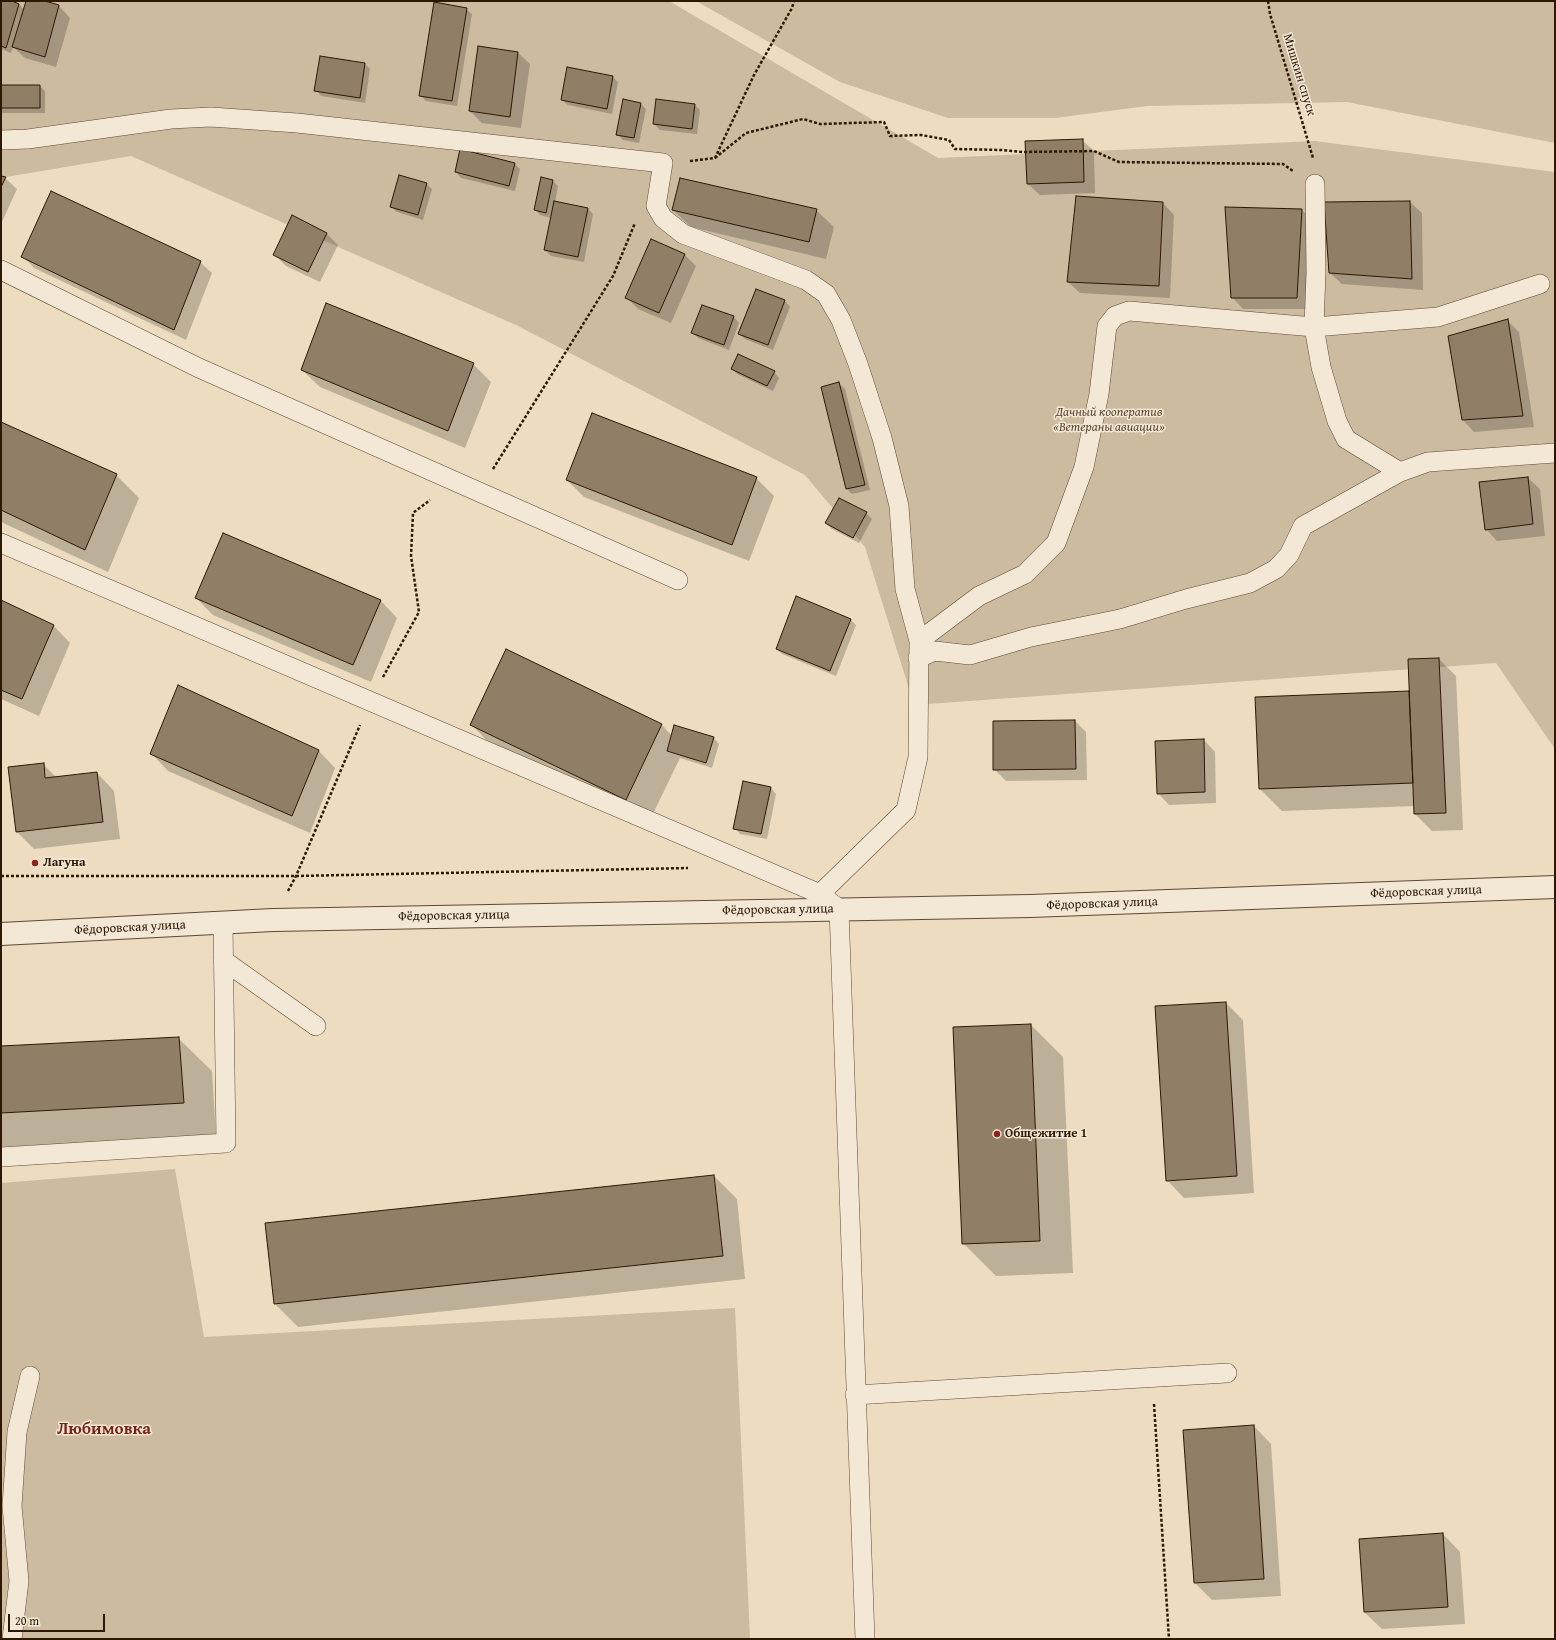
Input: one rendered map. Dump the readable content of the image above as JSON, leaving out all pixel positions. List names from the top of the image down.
{
  "streets": {
    "street": ["Фёдоровская улица"],
    "path": ["Мишкин спуск"]
  },
  "districts": ["Любимовка"],
  "parks": ["Дачный кооператив «Ветераны авиации»"],
  "places": ["Лагуна", "Общежитие 1"],
  "scale_bar": "20 m"
}
